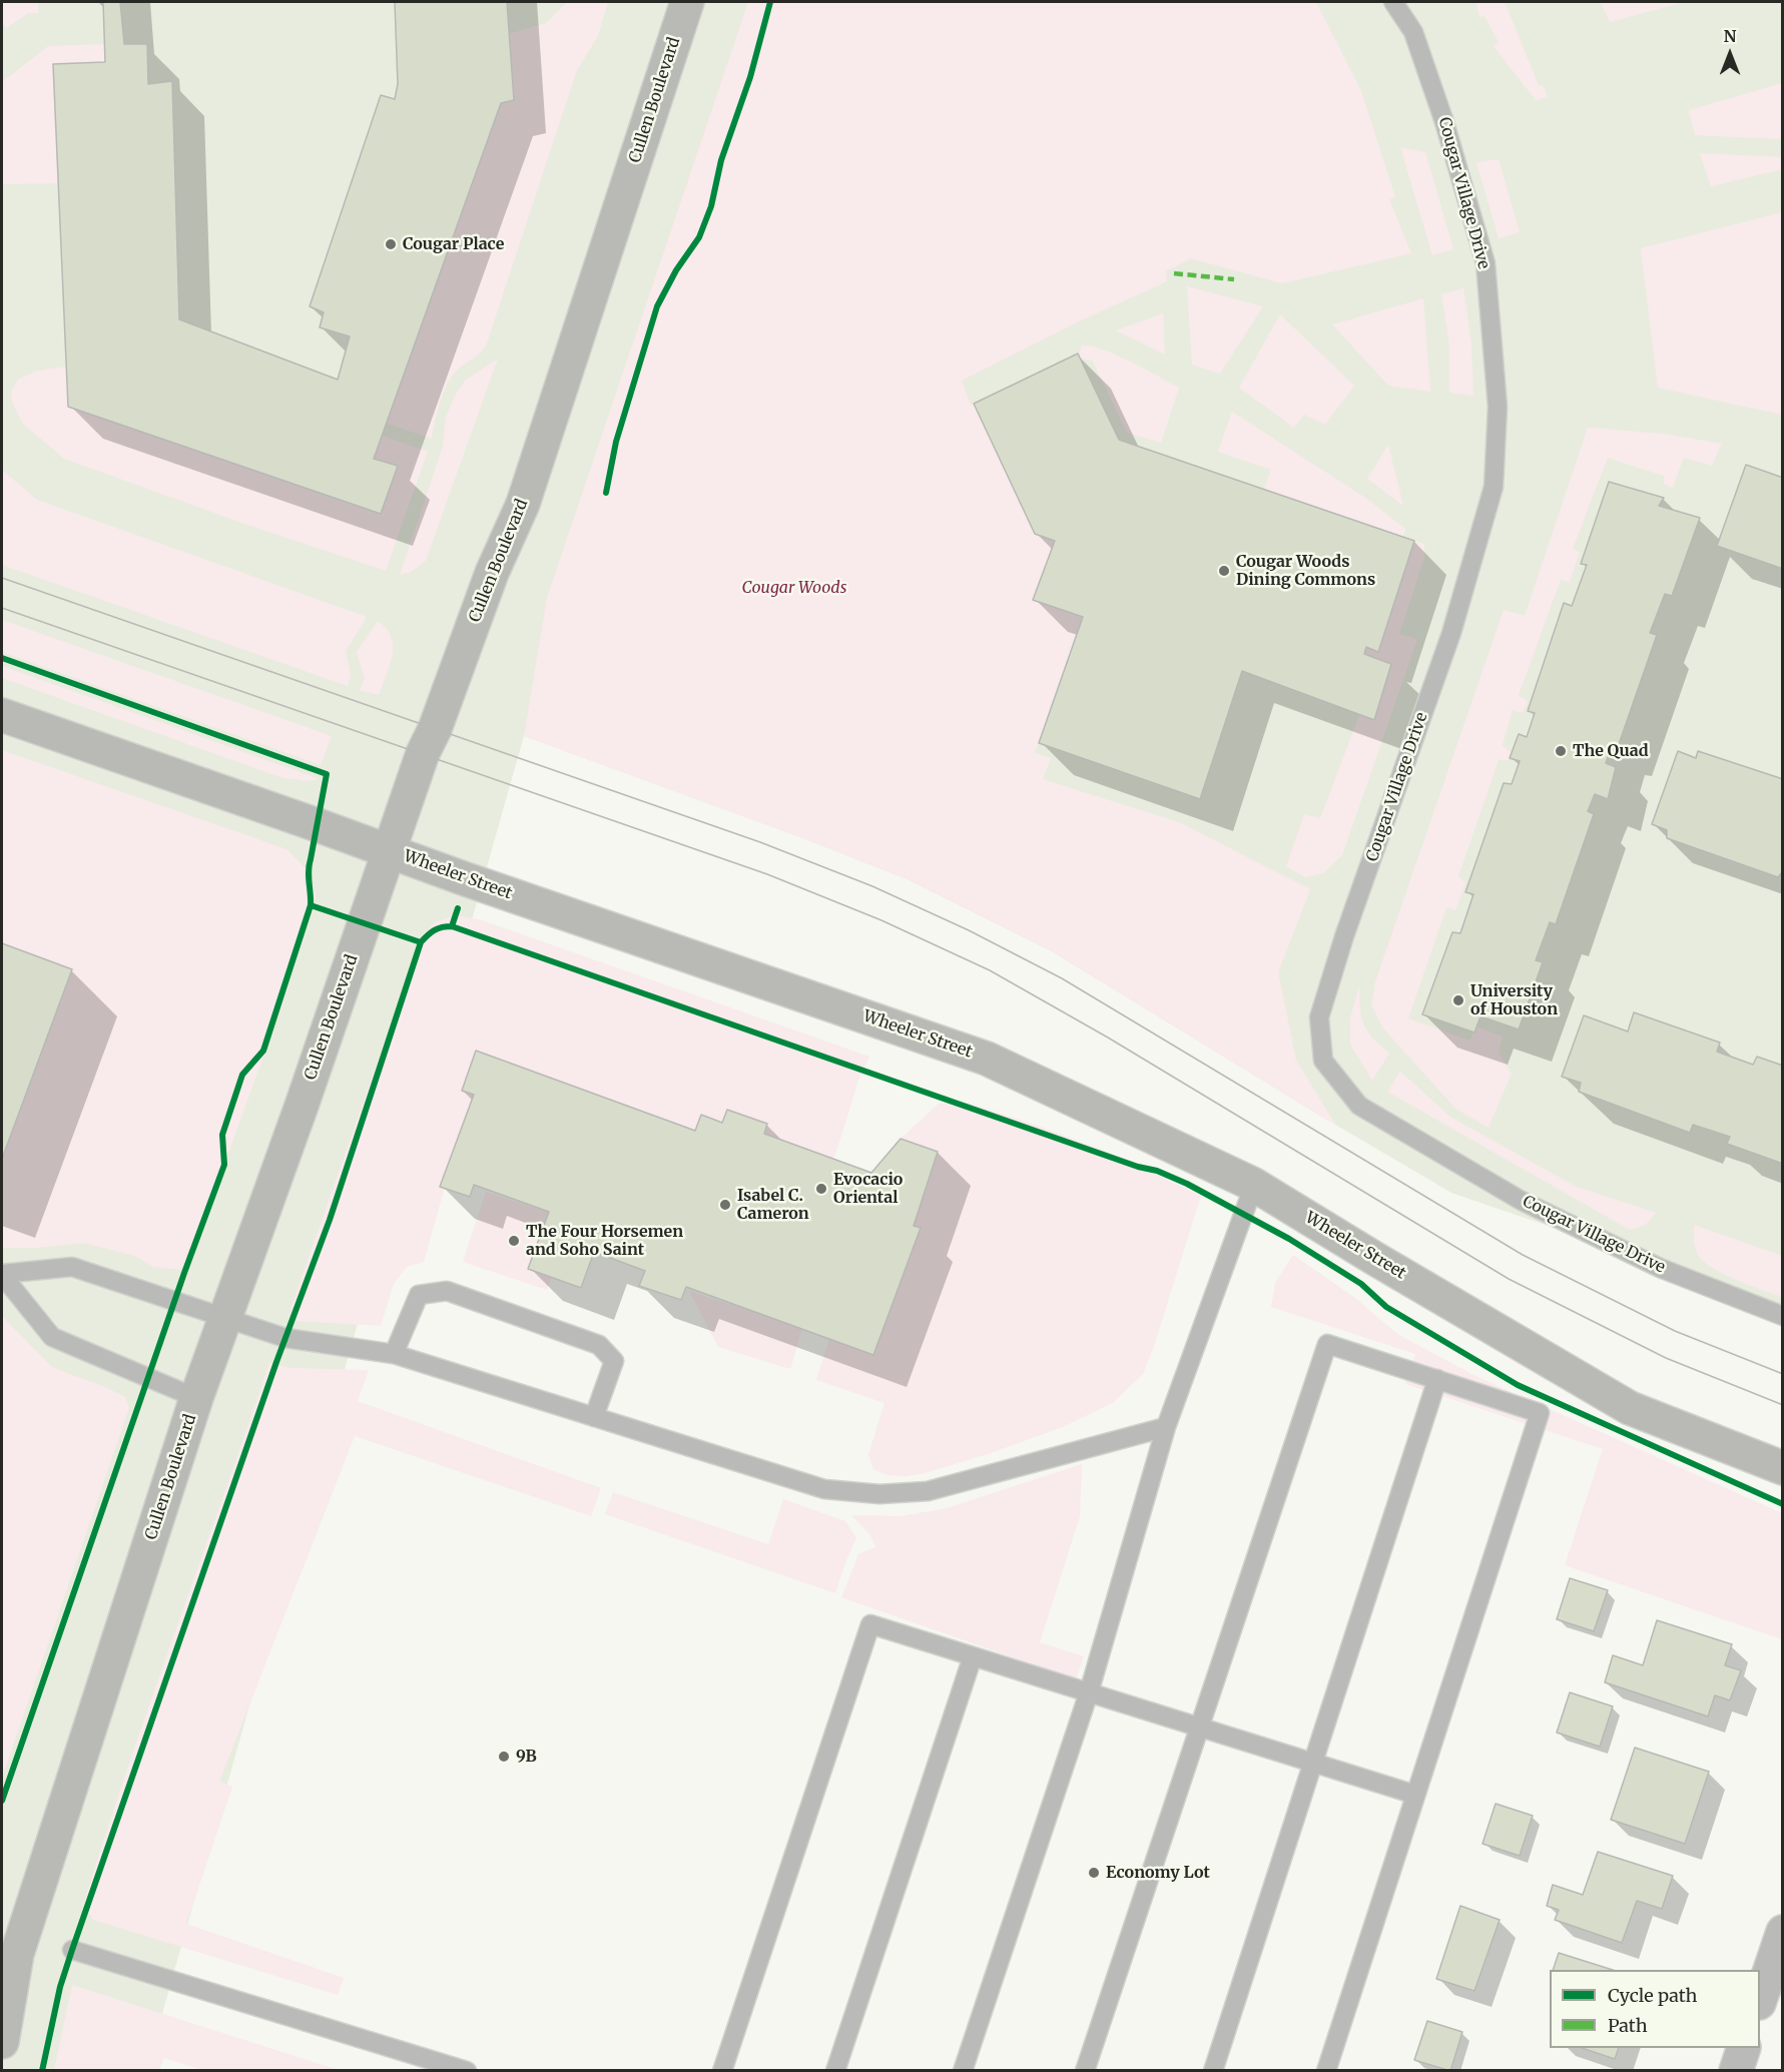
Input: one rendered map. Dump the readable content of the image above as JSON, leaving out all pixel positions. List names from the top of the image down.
{
  "streets": {
    "street": ["Cullen Boulevard", "Wheeler Street"],
    "lane": ["Cougar Village Drive"]
  },
  "crossings": [
    ["Cullen Boulevard", "Wheeler Street"]
  ],
  "parks": ["Cougar Woods"],
  "places": [
    "Cougar Place",
    "Cougar Woods Dining Commons",
    "The Quad",
    "University of Houston",
    "Evocacio Oriental",
    "Isabel C. Cameron",
    "The Four Horsemen and Soho Saint",
    "9B",
    "Economy Lot"
  ],
  "legend": ["Cycle path", "Path"],
  "north": "top"
}
